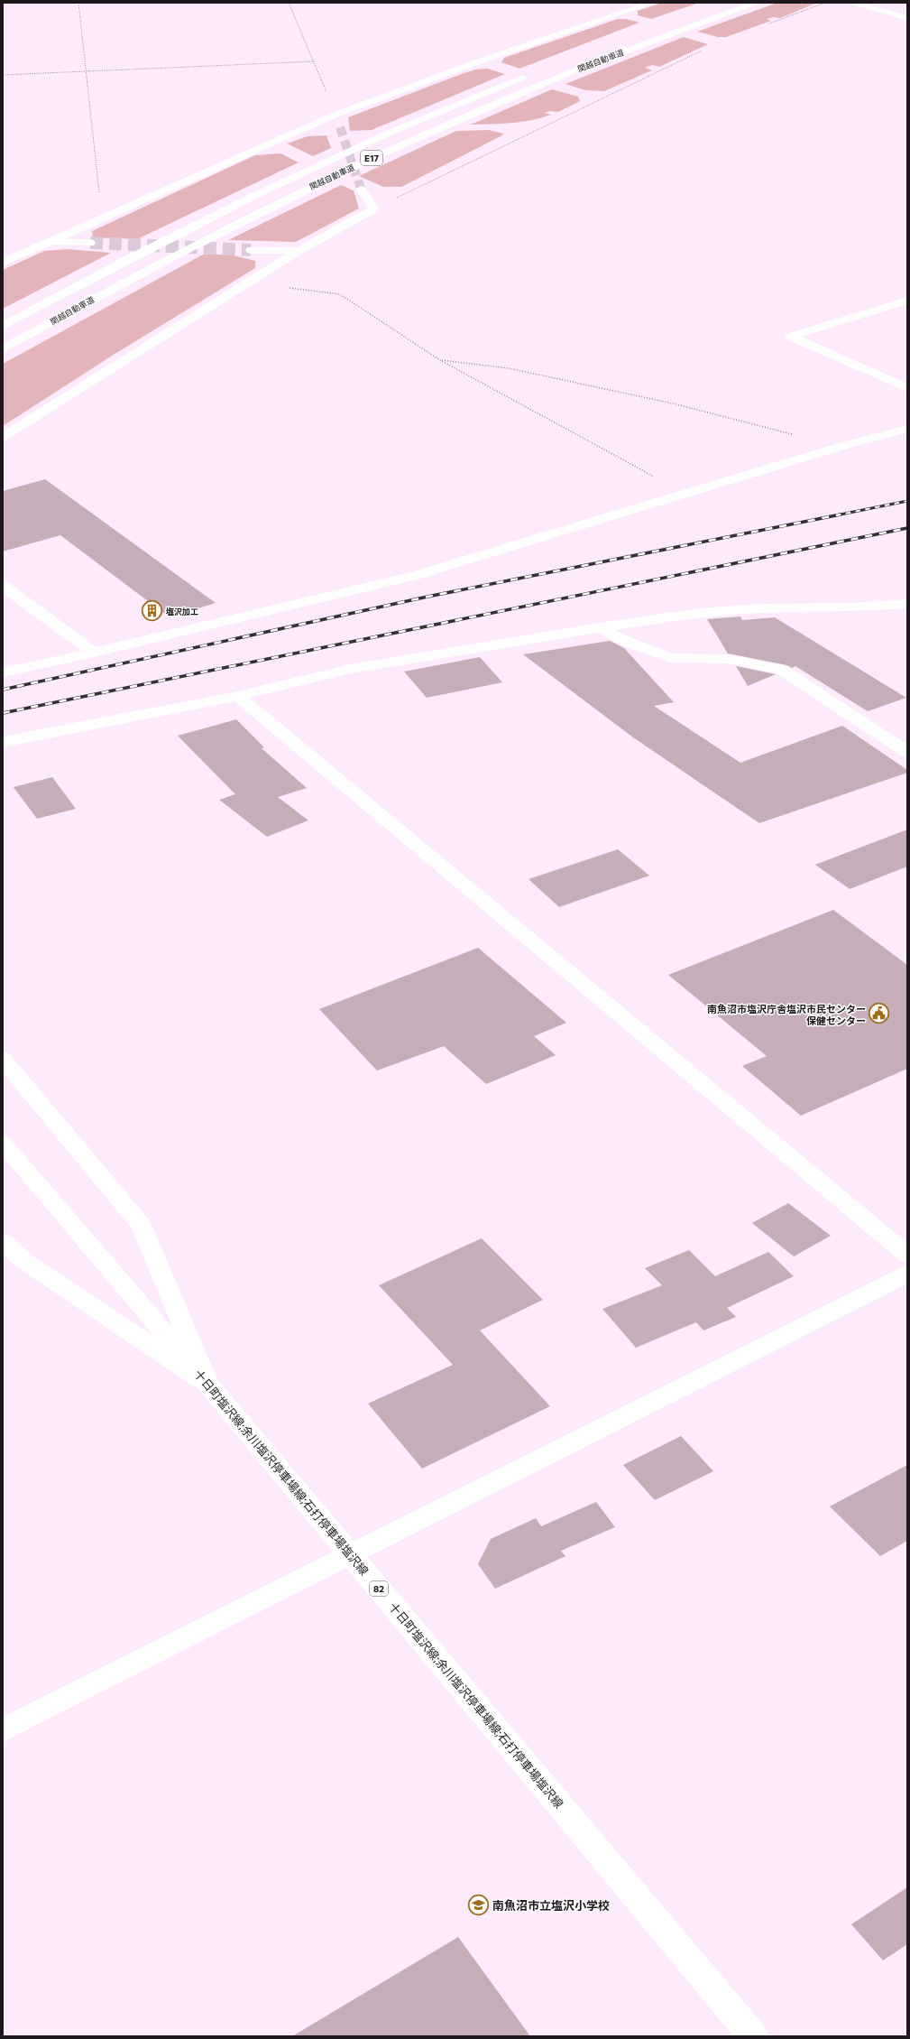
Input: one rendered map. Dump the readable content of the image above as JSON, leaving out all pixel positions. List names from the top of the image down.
{
  "streets": {
    "main road": [
      "関越自動車道",
      "E17",
      "十日町塩沢線;余川塩沢停車場線;石打停車場塩沢線",
      "82"
    ]
  },
  "places": {
    "building": ["塩沢加工"],
    "public building": ["南魚沼市塩沢庁舎塩沢市民センター 保健センター"],
    "school or university": ["南魚沼市立塩沢小学校"]
  }
}
